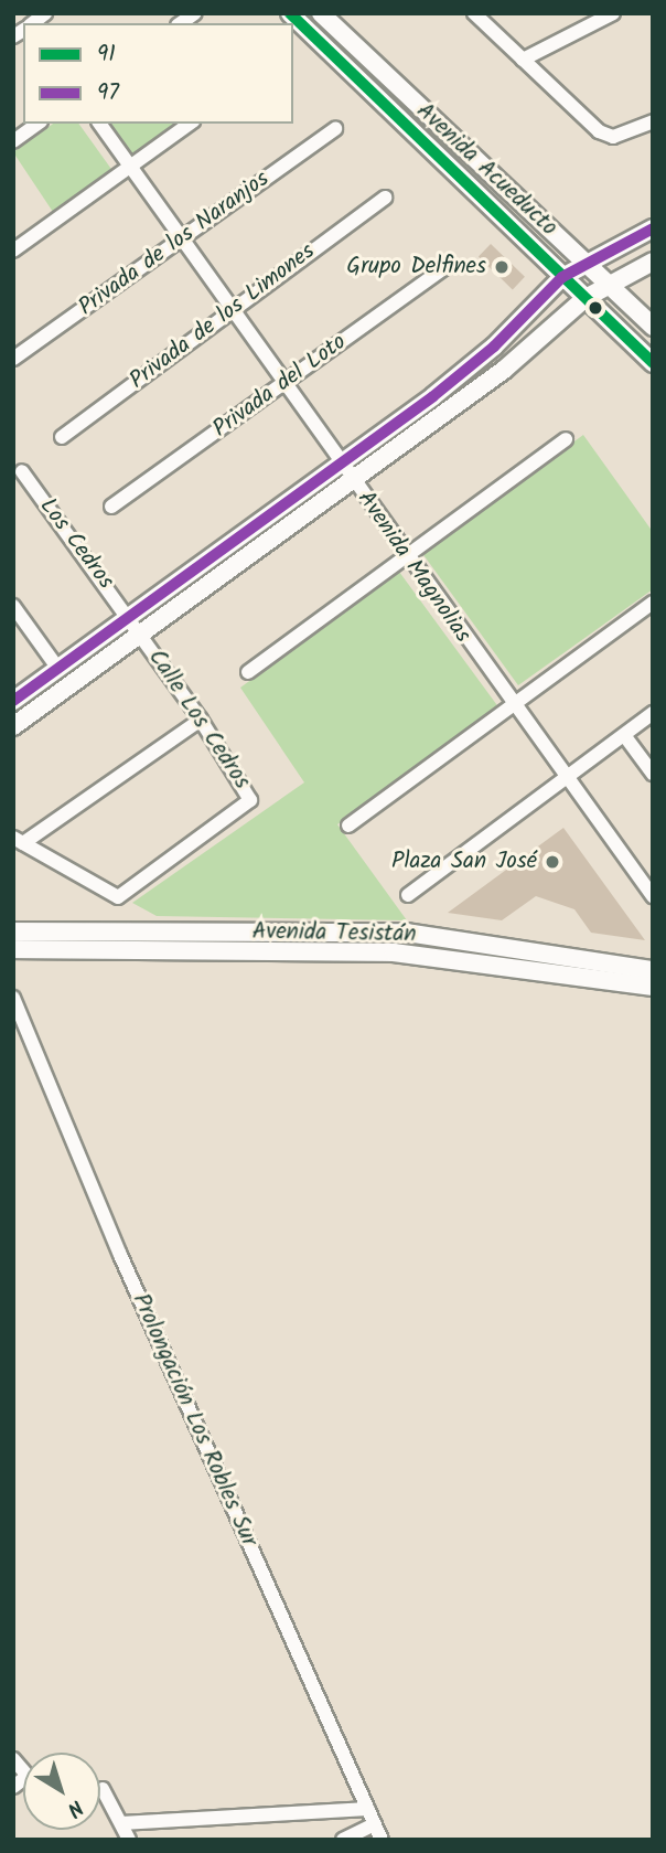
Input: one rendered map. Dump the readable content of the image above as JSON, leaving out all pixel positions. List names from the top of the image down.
{
  "streets": {
    "street": [
      "Avenida Acueducto",
      "Privada de los Naranjos",
      "Privada de los Limones",
      "Privada del Loto",
      "Los Cedros",
      "Avenida Magnolias",
      "Calle Los Cedros",
      "Avenida Tesistán",
      "Prolongación Los Robles Sur"
    ]
  },
  "crossings": [
    ["Privada de los Naranjos", "Avenida Magnolias"],
    ["Privada de los Limones", "Avenida Magnolias"],
    ["Privada del Loto", "Avenida Magnolias"],
    ["Los Cedros", "Calle Los Cedros"]
  ],
  "places": ["Grupo Delfines", "Plaza San José"],
  "lines": ["transit line 91", "transit line 97"],
  "legend": ["91", "97"],
  "north": "bottom right"
}
